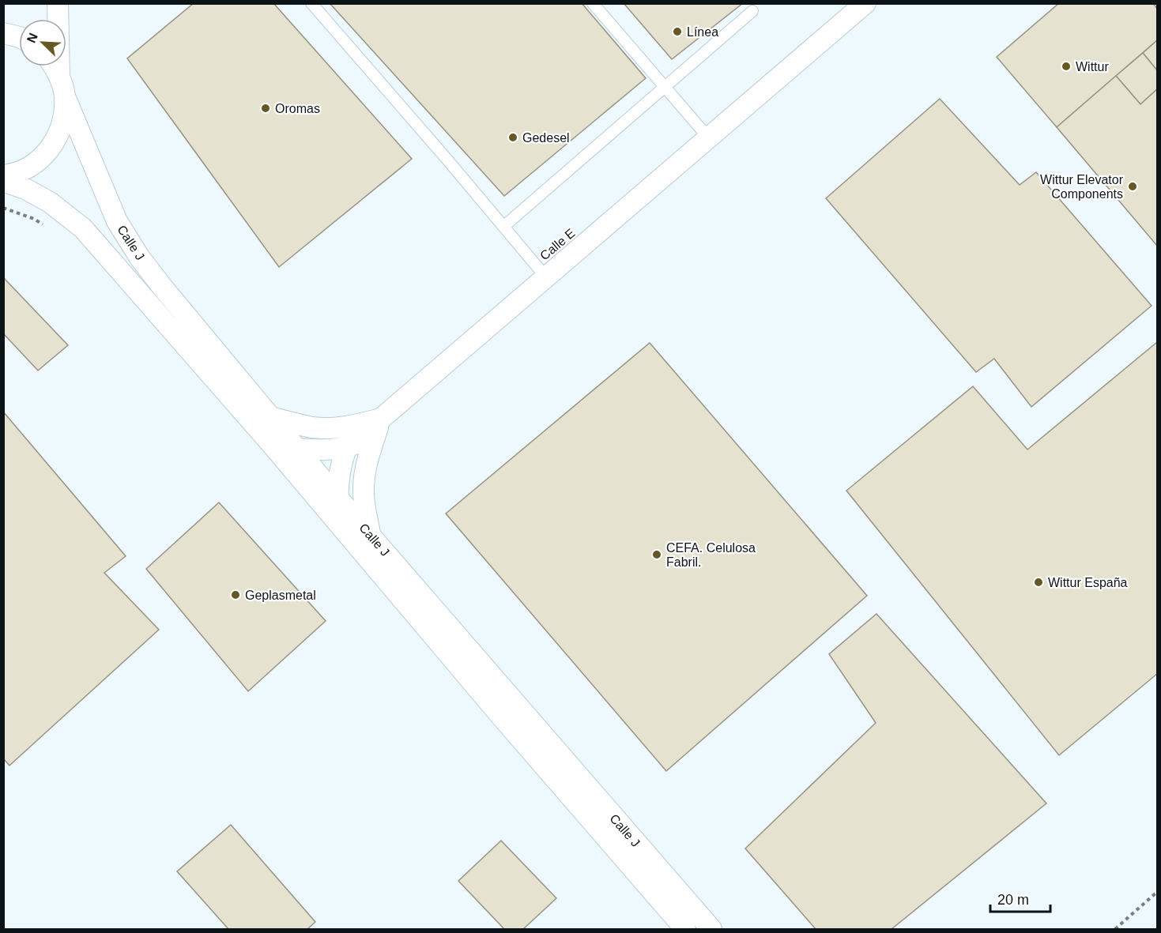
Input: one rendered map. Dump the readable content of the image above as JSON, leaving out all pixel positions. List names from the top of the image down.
{
  "streets": {
    "street": ["Calle J", "Calle E"]
  },
  "crossings": [
    ["Calle J", "Calle E"]
  ],
  "places": [
    "Línea",
    "Wittur",
    "Oromas",
    "Gedesel",
    "Wittur Elevator Components",
    "CEFA. Celulosa Fabril.",
    "Wittur España",
    "Geplasmetal"
  ],
  "scale_bar": "20 m",
  "north": "top left"
}
